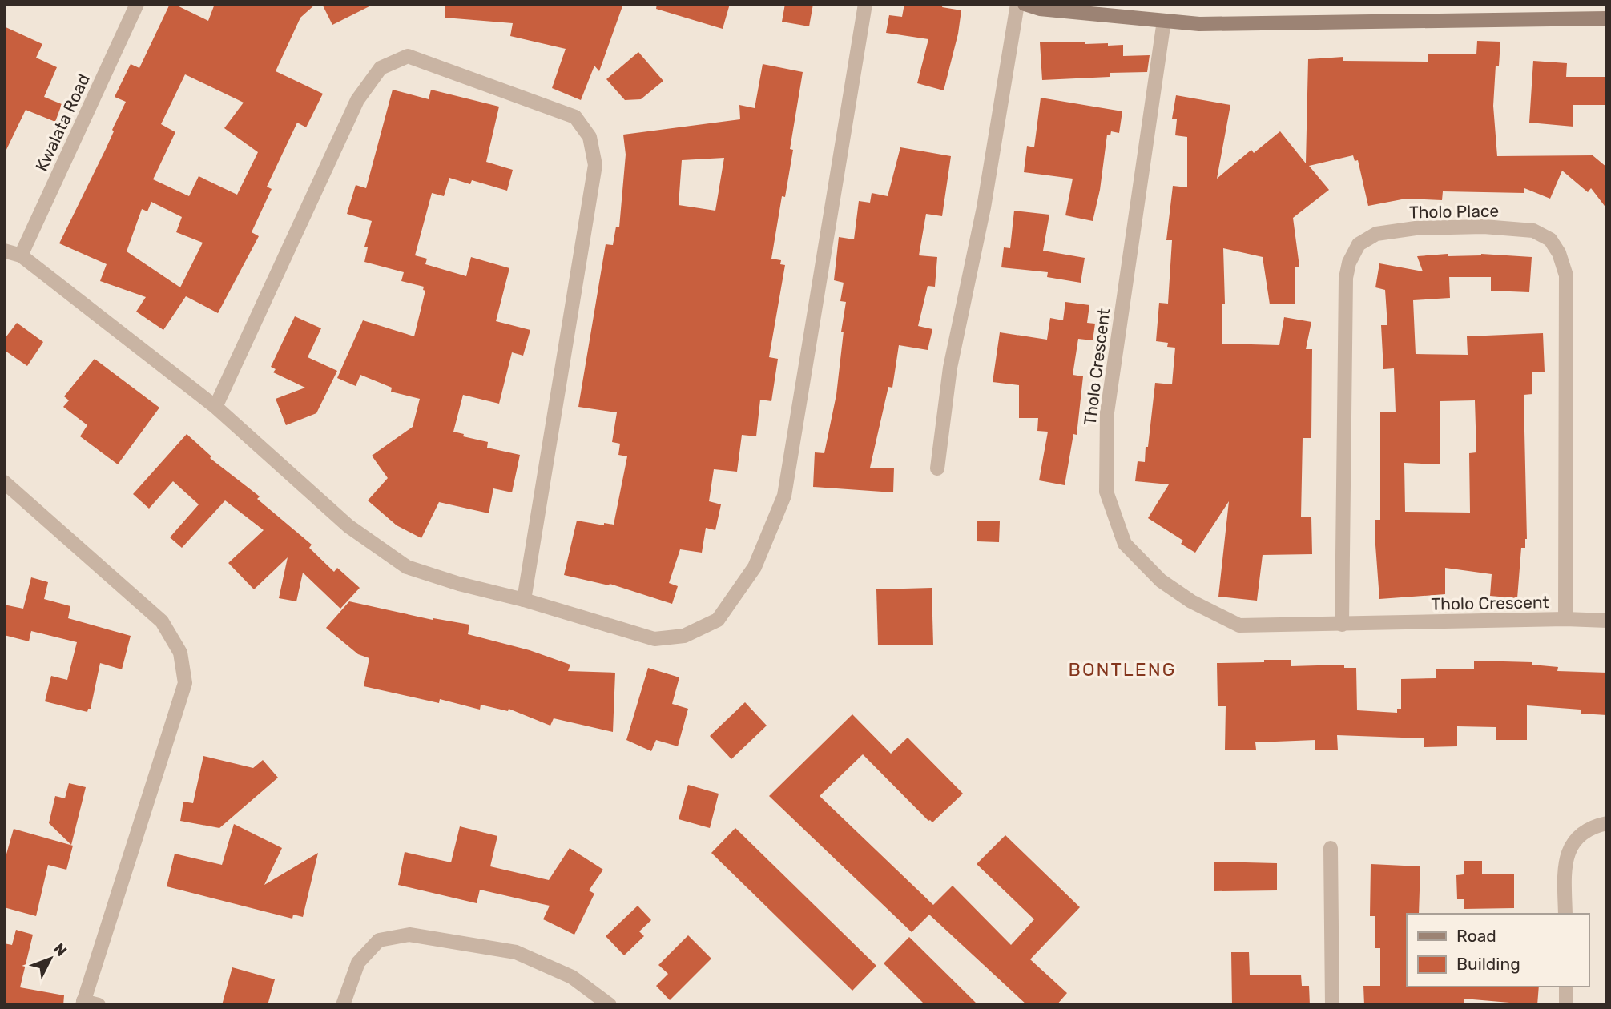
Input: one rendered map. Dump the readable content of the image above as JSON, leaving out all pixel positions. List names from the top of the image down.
{
  "streets": {
    "street": ["Kwalata Road", "Tholo Place", "Tholo Crescent"]
  },
  "crossings": [
    ["Tholo Place", "Tholo Crescent"]
  ],
  "districts": ["BONTLENG"],
  "legend": ["Road", "Building"],
  "north": "top right"
}
